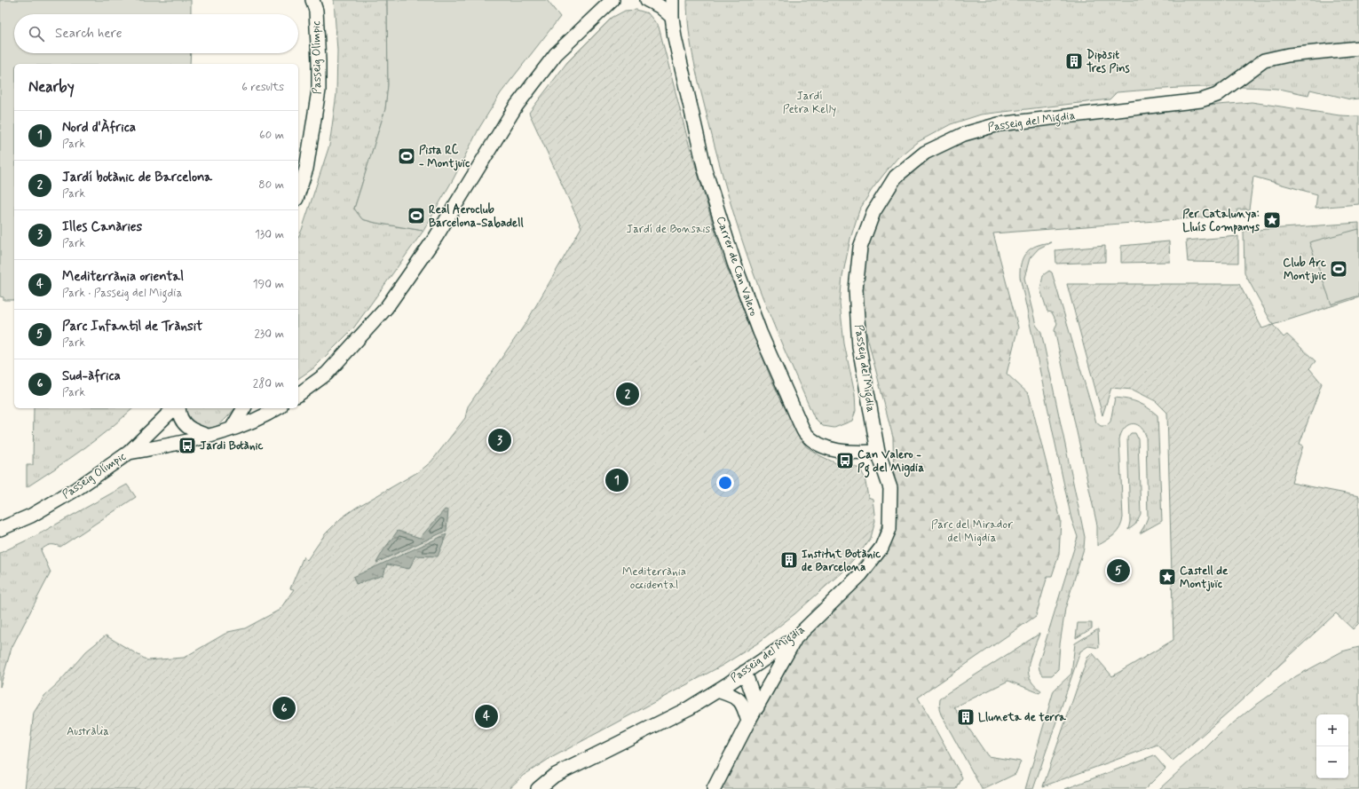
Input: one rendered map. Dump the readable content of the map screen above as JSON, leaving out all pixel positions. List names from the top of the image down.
{
  "streets": {
    "street": ["Passeig Olímpic", "Passeig del Migdia", "Carrer de Can Valero"]
  },
  "crossings": [
    ["Passeig del Migdia", "Carrer de Can Valero"]
  ],
  "parks": [
    "Jardí Petra Kelly",
    "Jardí de Bonsais",
    "Parc del Mirador del Migdia",
    "Mediterrània occidental",
    "Austràlia"
  ],
  "places": {
    "building": ["Dipòsit Tres Pins", "Institut Botànic de Barcelona", "Lluneta de terra"],
    "sports": ["Pista RC - Montjuïc", "Real Aeroclub Barcelona-Sabadell", "Club Arc Montjuïc"],
    "place": ["Per Catalunya: Lluís Companys", "Castell de Montjuïc"],
    "bus stop": ["Jardi Botànic", "Can Valero - Pg del Migdia"]
  },
  "page": {
    "search": "Search here",
    "heading": ["Nearby", "6 results"],
    "list": [
      {
        "mark": "1",
        "name": "Nord d'Àfrica",
        "note": "Park",
        "value": "60 m"
      },
      {
        "mark": "2",
        "name": "Jardí botànic de Barcelona",
        "note": "Park",
        "value": "80 m"
      },
      {
        "mark": "3",
        "name": "Illes Canàries",
        "note": "Park",
        "value": "130 m"
      },
      {
        "mark": "4",
        "name": "Mediterrània oriental",
        "note": "Park · Passeig del Migdia",
        "value": "190 m"
      },
      {
        "mark": "5",
        "name": "Parc Infantil de Trànsit",
        "note": "Park",
        "value": "230 m"
      },
      {
        "mark": "6",
        "name": "Sud-àfrica",
        "note": "Park",
        "value": "280 m"
      }
    ],
    "pins": [
      "2",
      "3",
      "1",
      "5",
      "6",
      "4"
    ],
    "map_buttons": ["+", "−"]
  }
}
